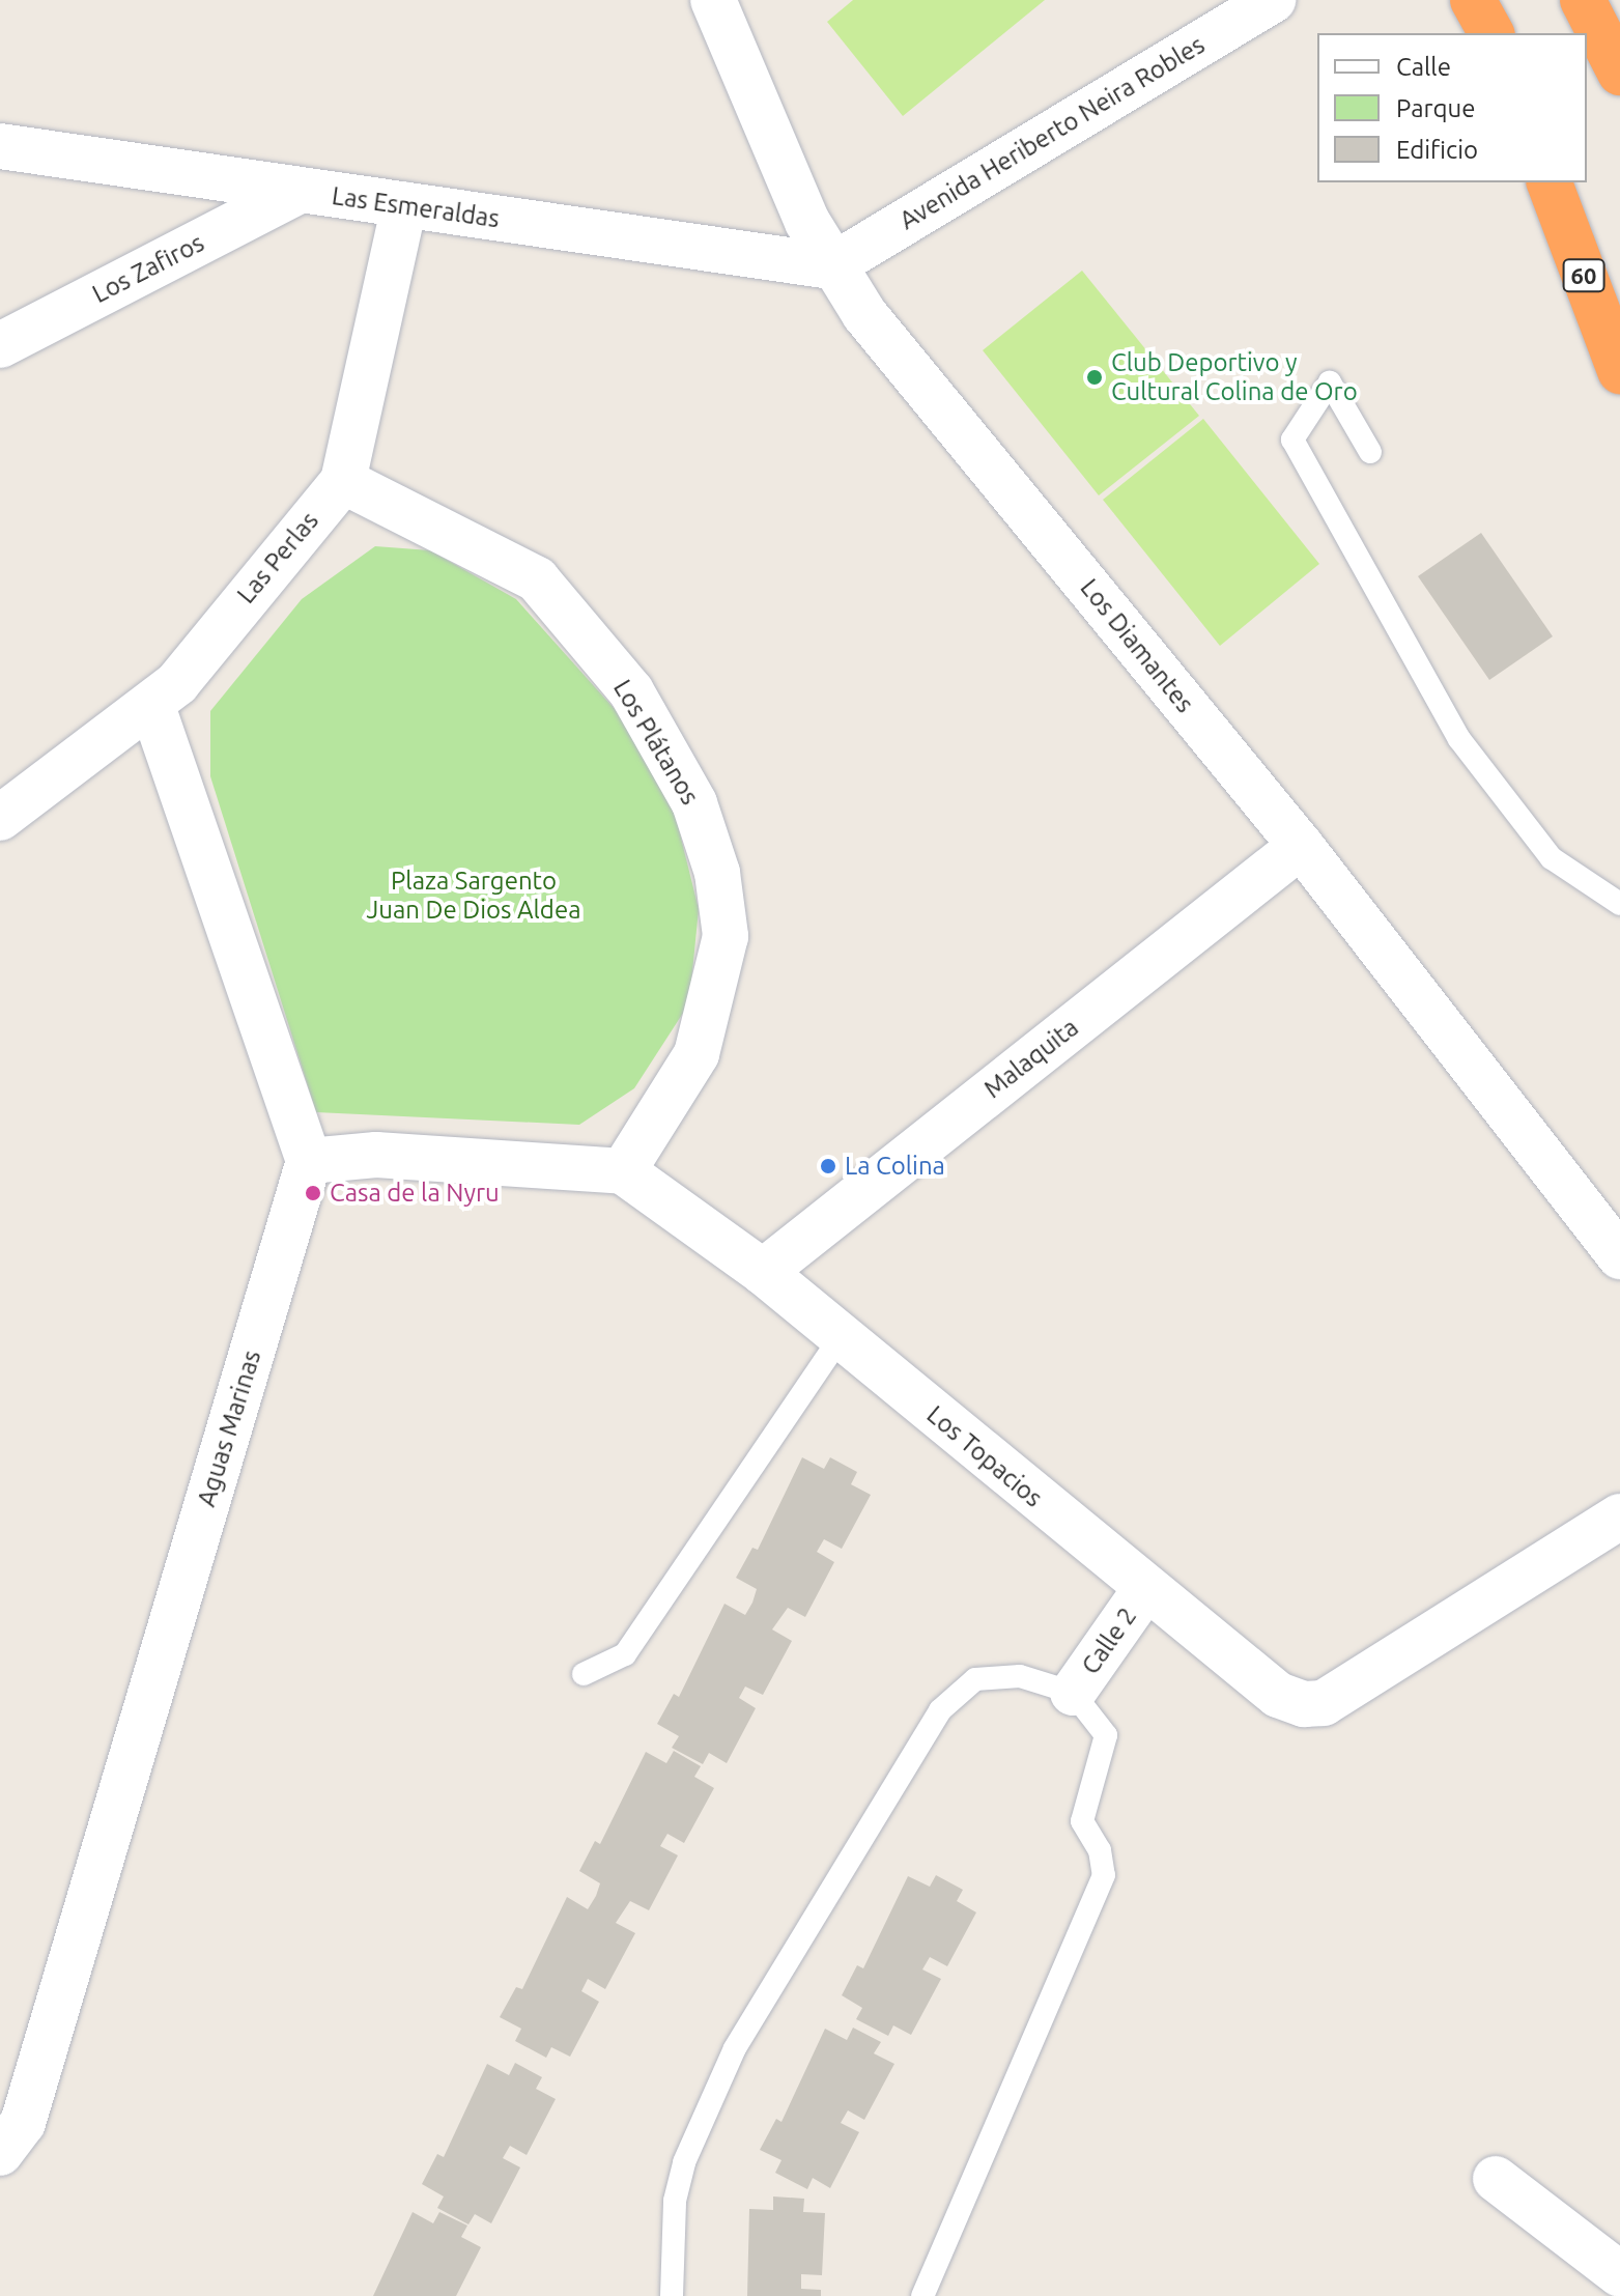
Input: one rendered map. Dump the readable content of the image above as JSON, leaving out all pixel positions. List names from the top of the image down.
{
  "streets": {
    "highway": ["60"],
    "street": [
      "Avenida Heriberto Neira Robles",
      "Las Esmeraldas",
      "Los Zafiros",
      "Las Perlas",
      "Los Diamantes",
      "Los Plátanos",
      "Malaquita",
      "Aguas Marinas",
      "Los Topacios",
      "Calle 2"
    ]
  },
  "crossings": [
    ["Avenida Heriberto Neira Robles", "Las Esmeraldas"],
    ["Avenida Heriberto Neira Robles", "Los Diamantes"],
    ["Las Esmeraldas", "Los Zafiros"],
    ["Las Esmeraldas", "Las Perlas"],
    ["Las Esmeraldas", "Los Diamantes"],
    ["Las Perlas", "Los Plátanos"],
    ["Los Diamantes", "Malaquita"],
    ["Los Plátanos", "Los Topacios"],
    ["Malaquita", "Los Topacios"],
    ["Los Topacios", "Calle 2"]
  ],
  "parks": ["Plaza Sargento Juan De Dios Aldea"],
  "places": ["Club Deportivo y Cultural Colina de Oro", "La Colina", "Casa de la Nyru"],
  "legend": ["Calle", "Parque", "Edificio"]
}
